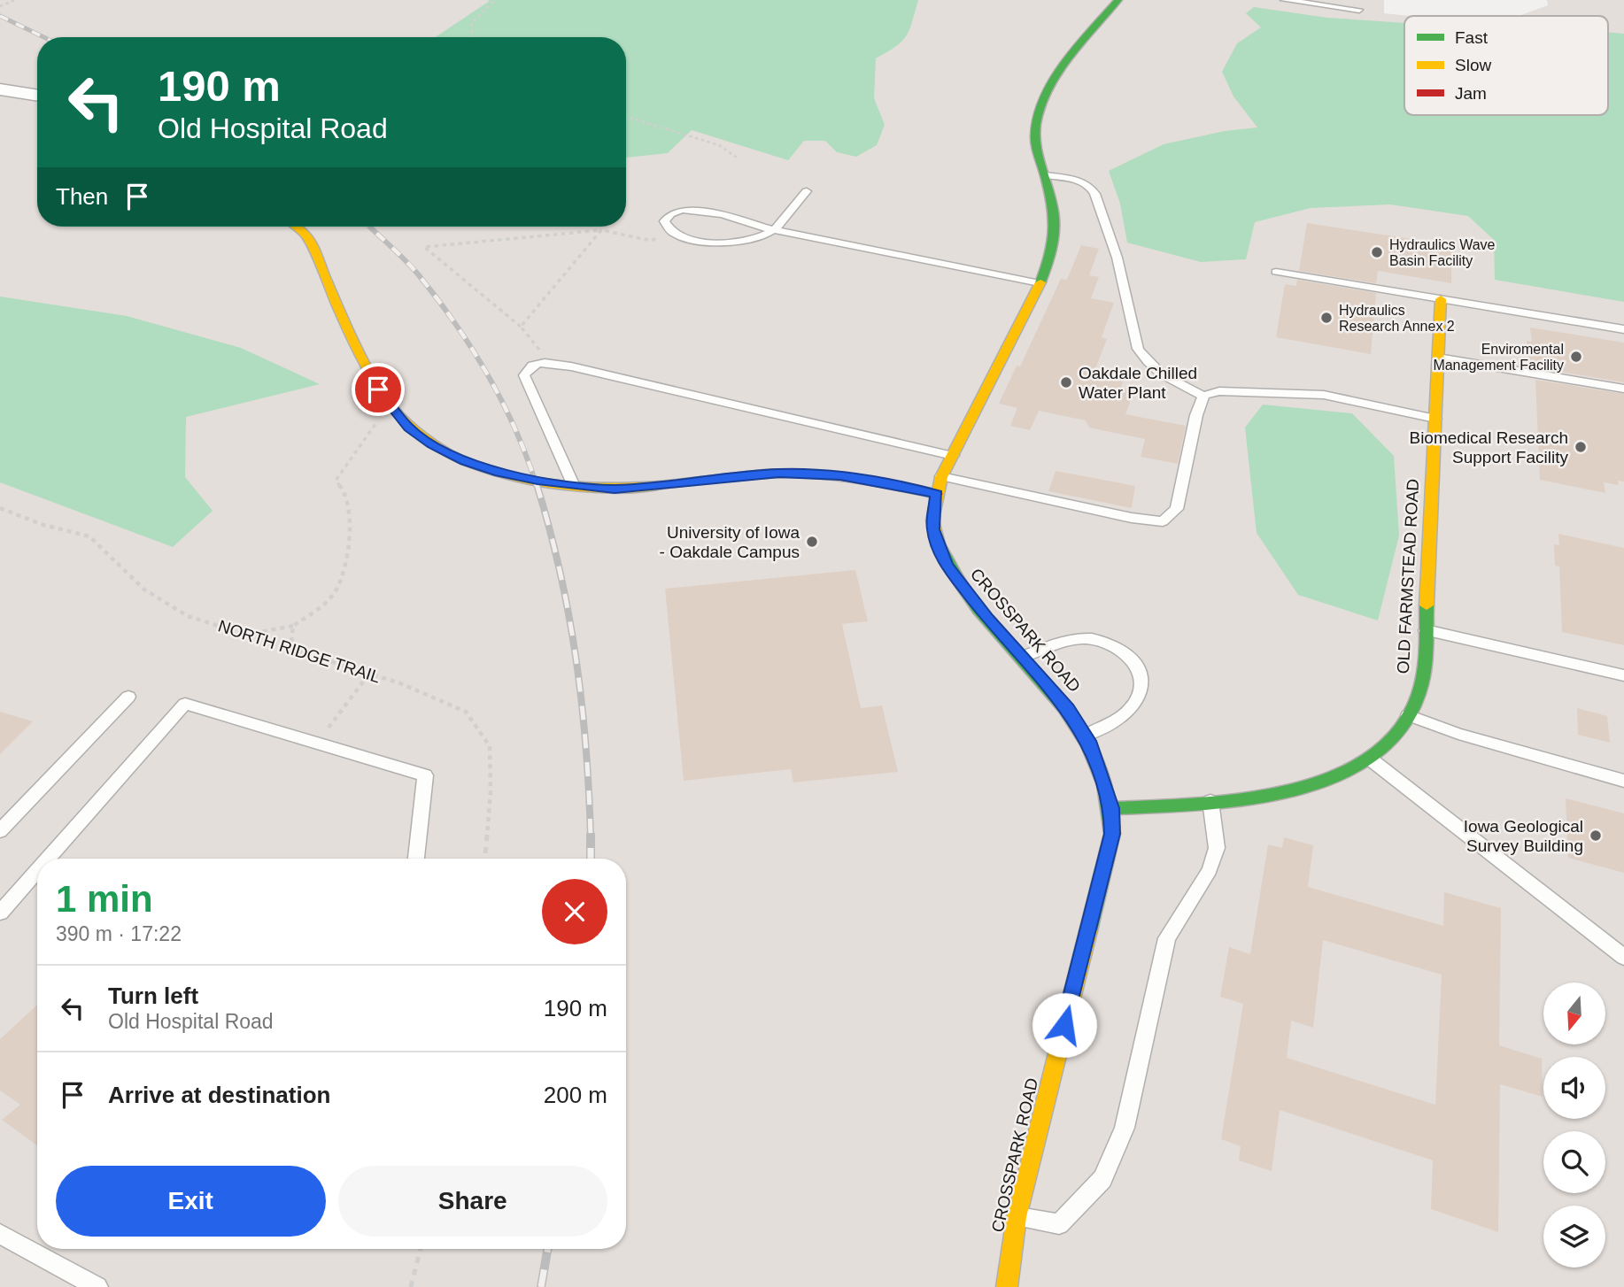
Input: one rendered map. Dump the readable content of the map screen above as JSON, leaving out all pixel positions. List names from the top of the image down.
{
  "streets": {
    "street": ["OLD FARMSTEAD ROAD", "CROSSPARK ROAD"],
    "path": ["NORTH RIDGE TRAIL"]
  },
  "crossings": [
    ["OLD FARMSTEAD ROAD", "CROSSPARK ROAD"]
  ],
  "places": [
    "Hydraulics Wave Basin Facility",
    "Hydraulics Research Annex 2",
    "Enviromental Management Facility",
    "Oakdale Chilled Water Plant",
    "Biomedical Research Support Facility",
    "University of Iowa - Oakdale Campus",
    "Iowa Geological Survey Building"
  ],
  "legend": ["Fast", "Slow", "Jam"],
  "north": "bottom",
  "page": {
    "turn": ["190 m", "Old Hospital Road"],
    "then": "Then",
    "heading": ["1 min", "390 m · 17:22"],
    "list": [
      {
        "name": "Turn left",
        "note": "Old Hospital Road",
        "value": "190 m"
      },
      {
        "name": "Arrive at destination",
        "value": "200 m"
      }
    ],
    "buttons": ["Exit", "Share"]
  }
}
